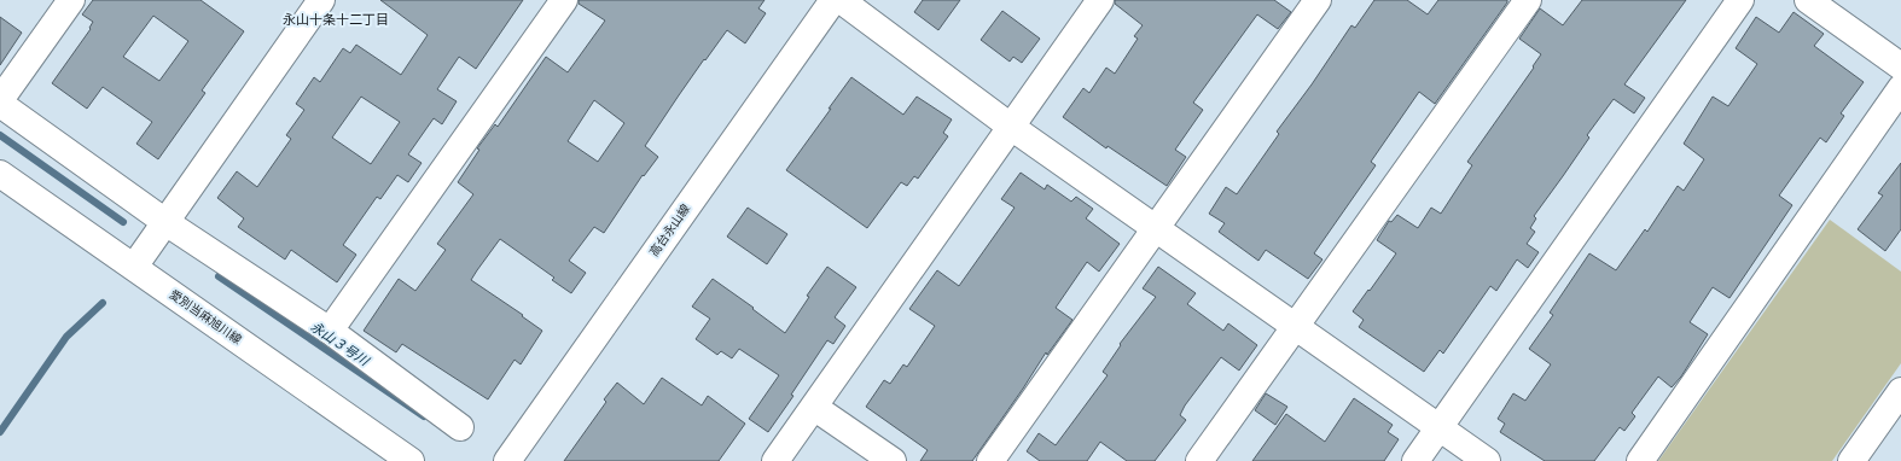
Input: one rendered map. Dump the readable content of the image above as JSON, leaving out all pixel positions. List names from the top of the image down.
{
  "streets": {
    "street": ["高台永山線", "愛別当麻旭川線"]
  },
  "districts": ["永山十条十二丁目"],
  "water": ["永山３号川"]
}
